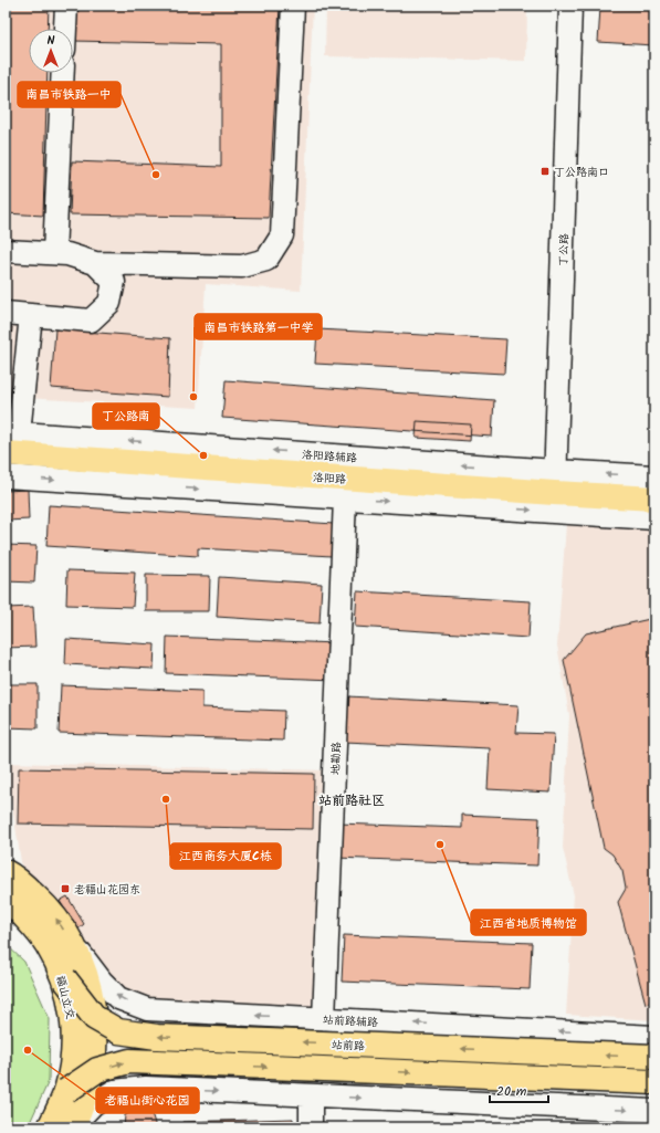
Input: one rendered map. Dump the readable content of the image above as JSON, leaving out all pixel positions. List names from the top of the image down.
{
  "streets": {
    "main road": ["洛阳路", "福山立交", "站前路"],
    "street": [
      "丁公路",
      "洛阳路辅路",
      "地勘路",
      "站前路辅路"
    ]
  },
  "crossings": [
    ["丁公路", "洛阳路辅路"],
    ["丁公路", "洛阳路"],
    ["洛阳路辅路", "洛阳路"],
    ["地勘路", "站前路辅路"],
    ["福山立交", "站前路"]
  ],
  "districts": ["站前路社区"],
  "places": {
    "transit": ["丁公路南口", "老福山花园东"],
    "other": [
      "南昌市铁路一中",
      "南昌市铁路第一中学",
      "丁公路南",
      "江西商务大厦C栋",
      "江西省地质博物馆",
      "老福山街心花园"
    ]
  },
  "scale_bar": "20 m",
  "north": "top"
}
